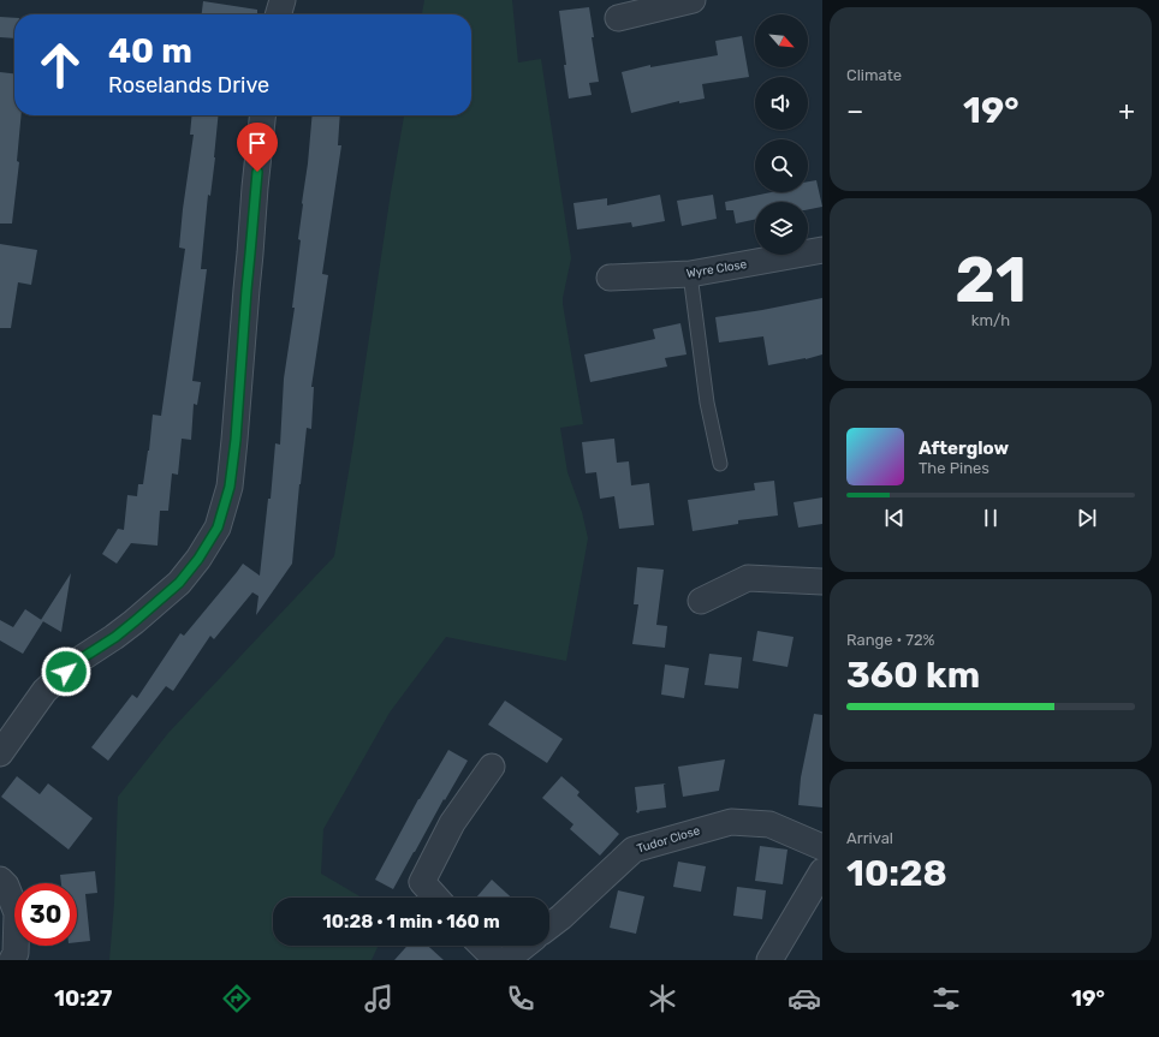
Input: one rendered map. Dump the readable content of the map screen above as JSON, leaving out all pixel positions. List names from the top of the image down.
{
  "streets": {
    "street": ["Wyre Close", "Tudor Close"]
  },
  "north": "bottom right",
  "page": {
    "tile": [
      "Climate",
      ["21", "km/h"],
      ["Range · 72%", "360 km"],
      ["Arrival", "10:28"]
    ],
    "turn": ["40 m", "Roselands Drive"],
    "heat": ["−", "19°", "+"],
    "song": ["Afterglow", "The Pines"],
    "limit": "30",
    "trip": "10:28 · 1 min · 160 m",
    "tabs": ["10:27", "19°"]
  }
}
